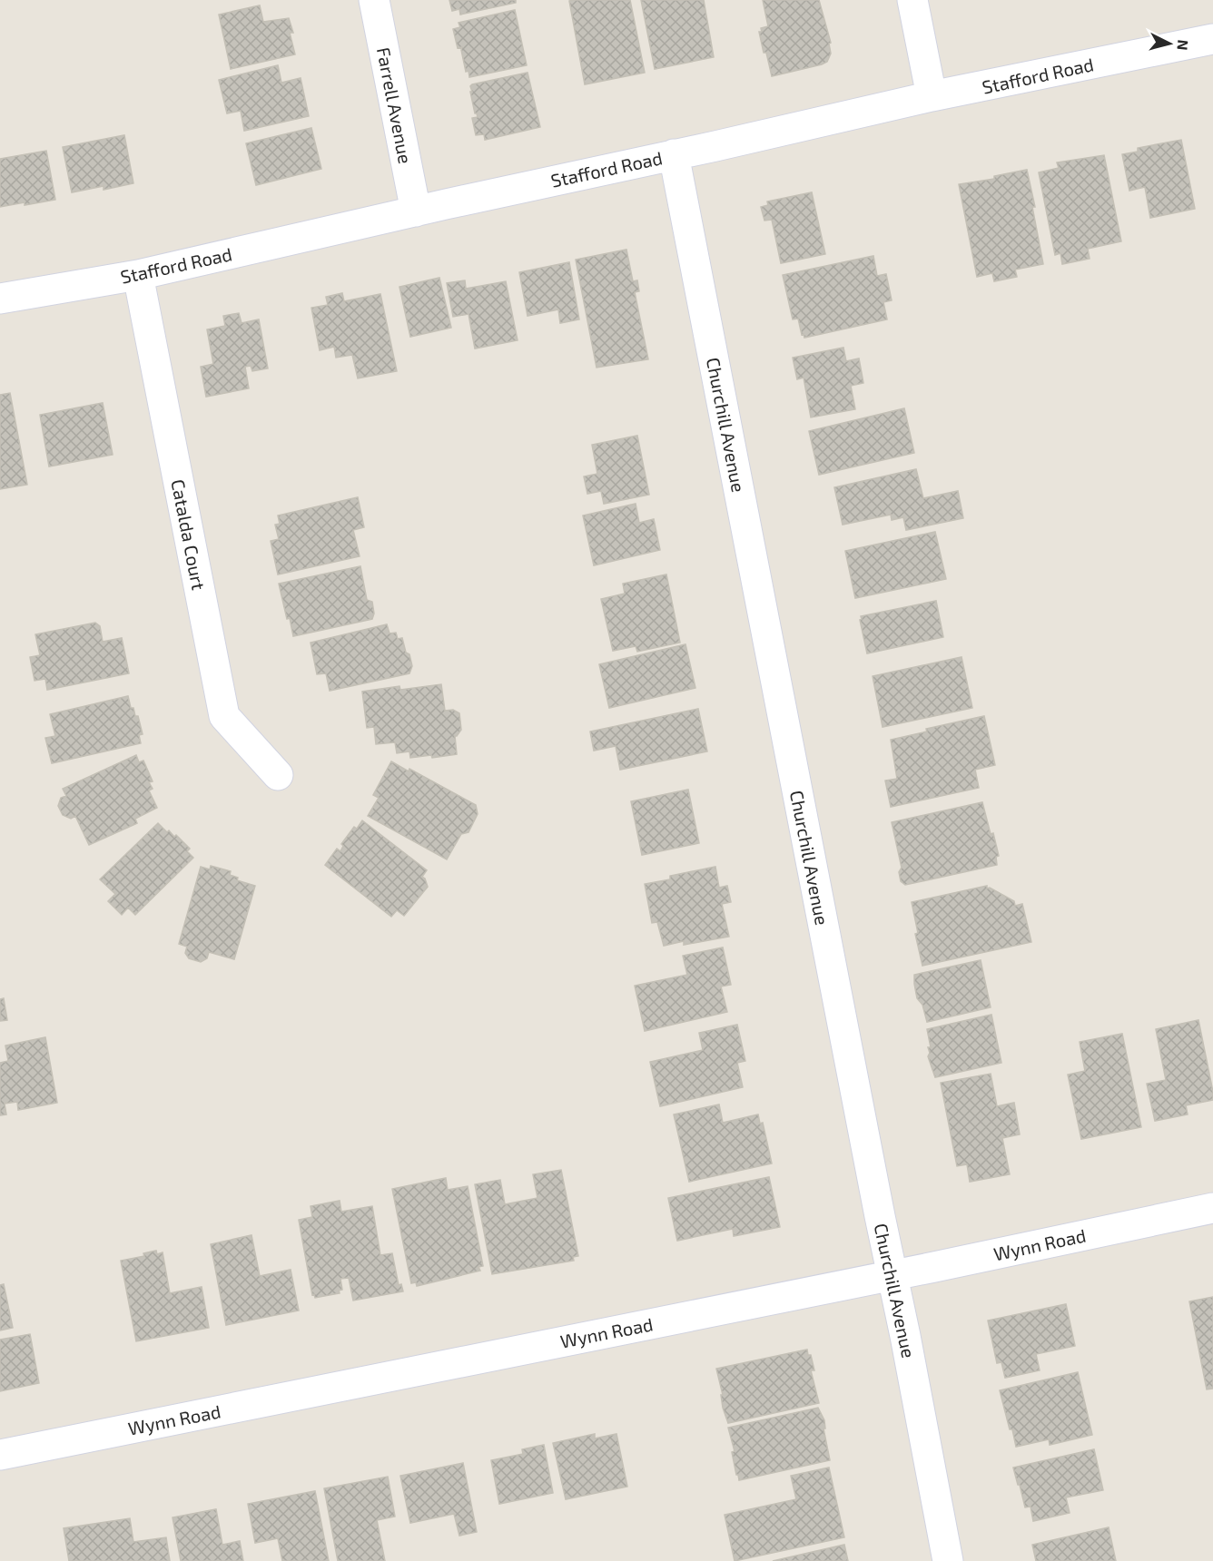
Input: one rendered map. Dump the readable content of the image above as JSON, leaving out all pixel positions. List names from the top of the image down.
{
  "streets": {
    "street": [
      "Stafford Road",
      "Farrell Avenue",
      "Churchill Avenue",
      "Catalda Court",
      "Wynn Road"
    ]
  },
  "crossings": [
    ["Stafford Road", "Farrell Avenue"],
    ["Stafford Road", "Churchill Avenue"],
    ["Stafford Road", "Catalda Court"],
    ["Churchill Avenue", "Wynn Road"]
  ],
  "north": "right"
}
